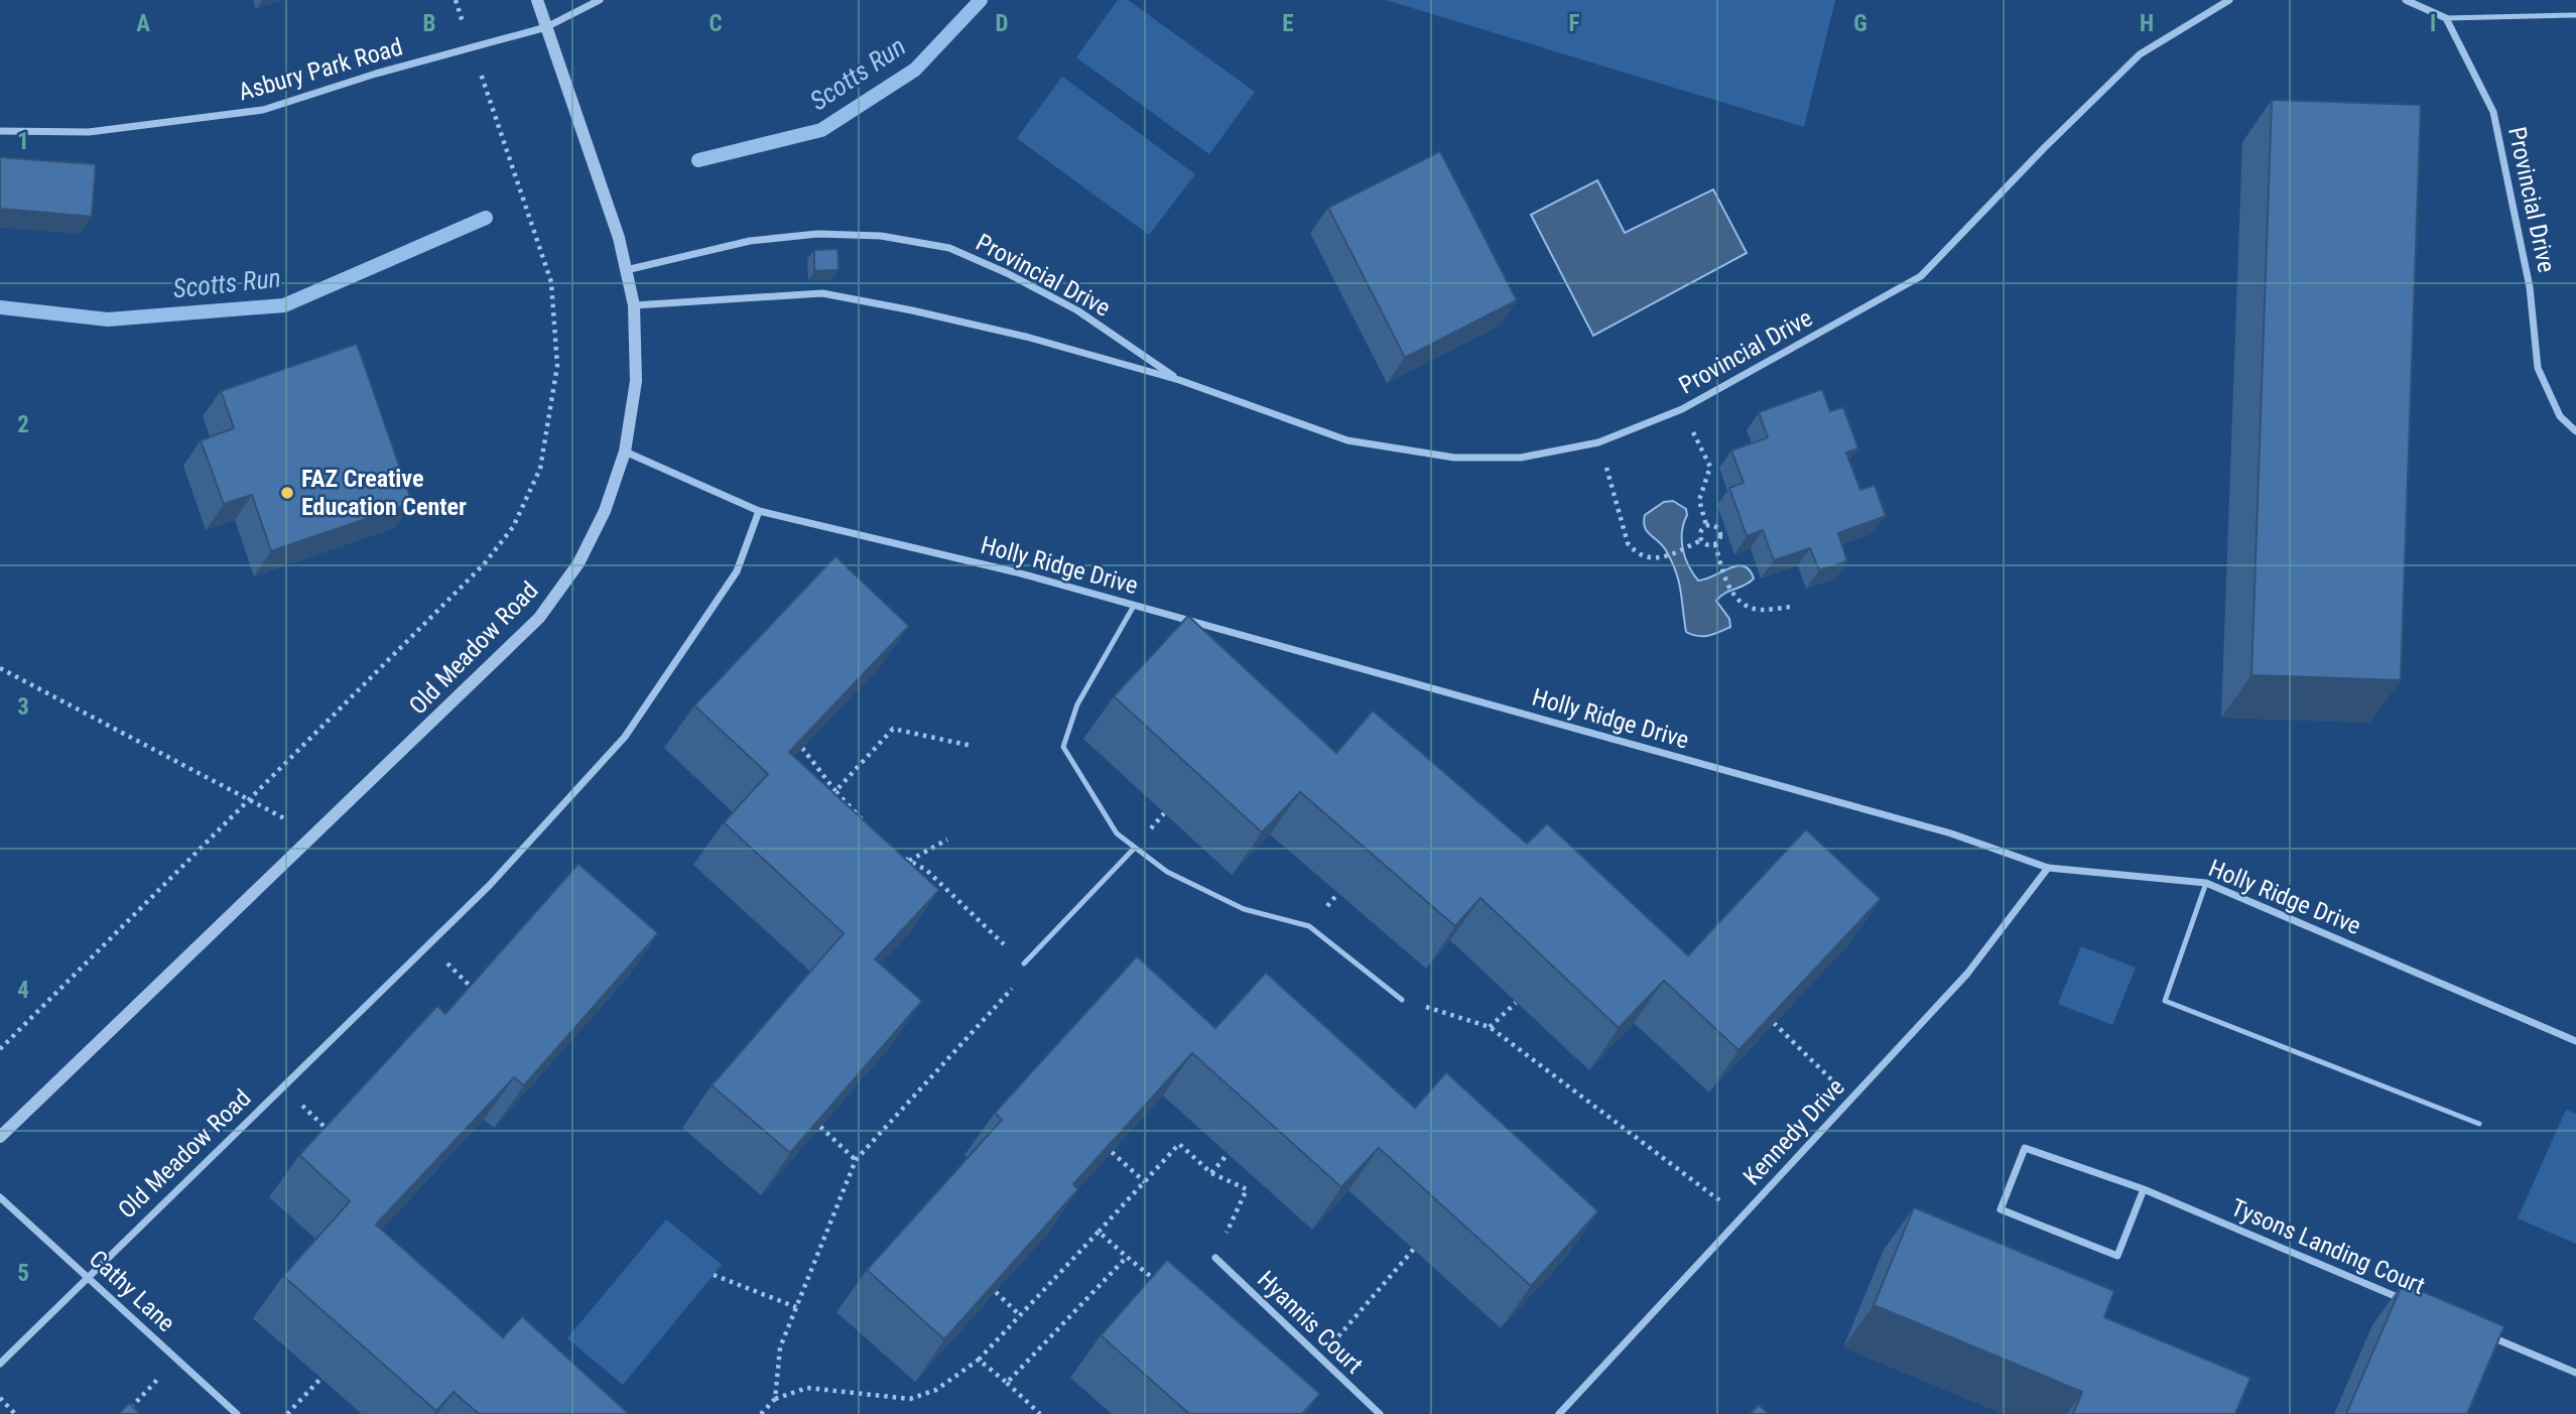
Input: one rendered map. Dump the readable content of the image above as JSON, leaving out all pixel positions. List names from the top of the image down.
{
  "streets": {
    "street": [
      "Asbury Park Road",
      "Provincial Drive",
      "Holly Ridge Drive",
      "Old Meadow Road",
      "Kennedy Drive",
      "Tysons Landing Court",
      "Cathy Lane",
      "Hyannis Court"
    ]
  },
  "crossings": [
    ["Asbury Park Road", "Old Meadow Road"],
    ["Provincial Drive", "Old Meadow Road"],
    ["Holly Ridge Drive", "Old Meadow Road"],
    ["Holly Ridge Drive", "Kennedy Drive"],
    ["Old Meadow Road", "Cathy Lane"]
  ],
  "water": ["Scotts Run"],
  "places": ["FAZ Creative Education Center"],
  "grid": {
    "columns": [
      "A",
      "B",
      "C",
      "D",
      "E",
      "F",
      "G",
      "H",
      "I"
    ],
    "rows": [
      "1",
      "2",
      "3",
      "4",
      "5"
    ]
  }
}
